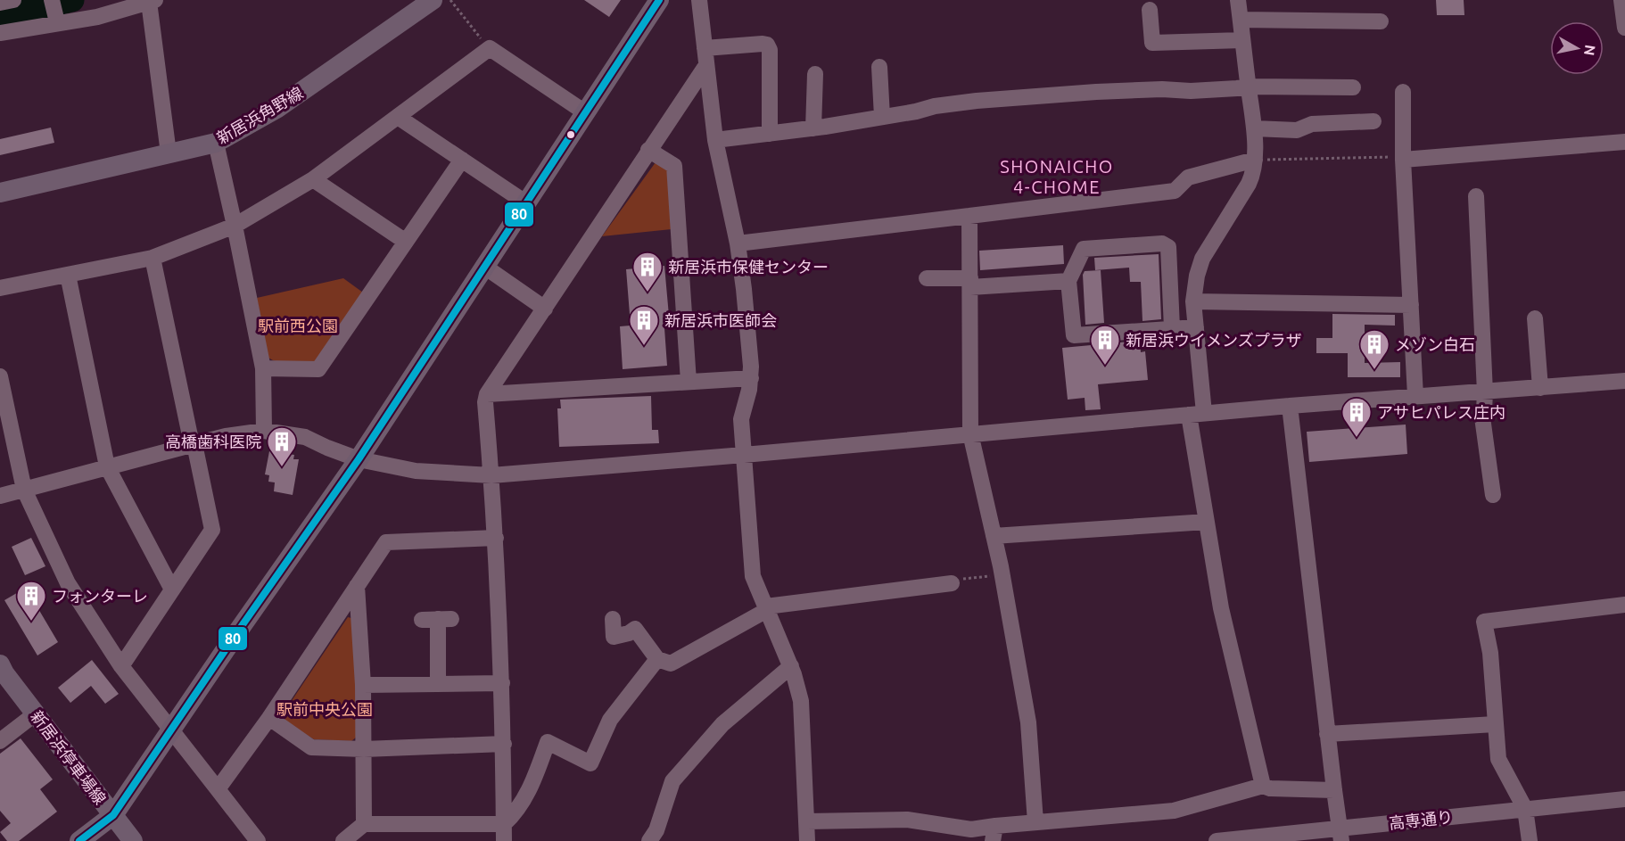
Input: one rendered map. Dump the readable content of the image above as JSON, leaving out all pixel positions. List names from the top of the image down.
{
  "streets": {
    "main road": ["新居浜角野線", "新居浜停車場線"],
    "street": ["高専通り"]
  },
  "districts": ["SHONAICHO 4-CHOME"],
  "parks": ["駅前西公園", "駅前中央公園"],
  "places": {
    "building": [
      "新居浜市保健センター",
      "新居浜市医師会",
      "新居浜ウイメンズプラザ",
      "メゾン白石",
      "アサヒパレス庄内",
      "高橋歯科医院",
      "フォンターレ"
    ]
  },
  "lines": ["transit line 80"],
  "north": "right"
}
